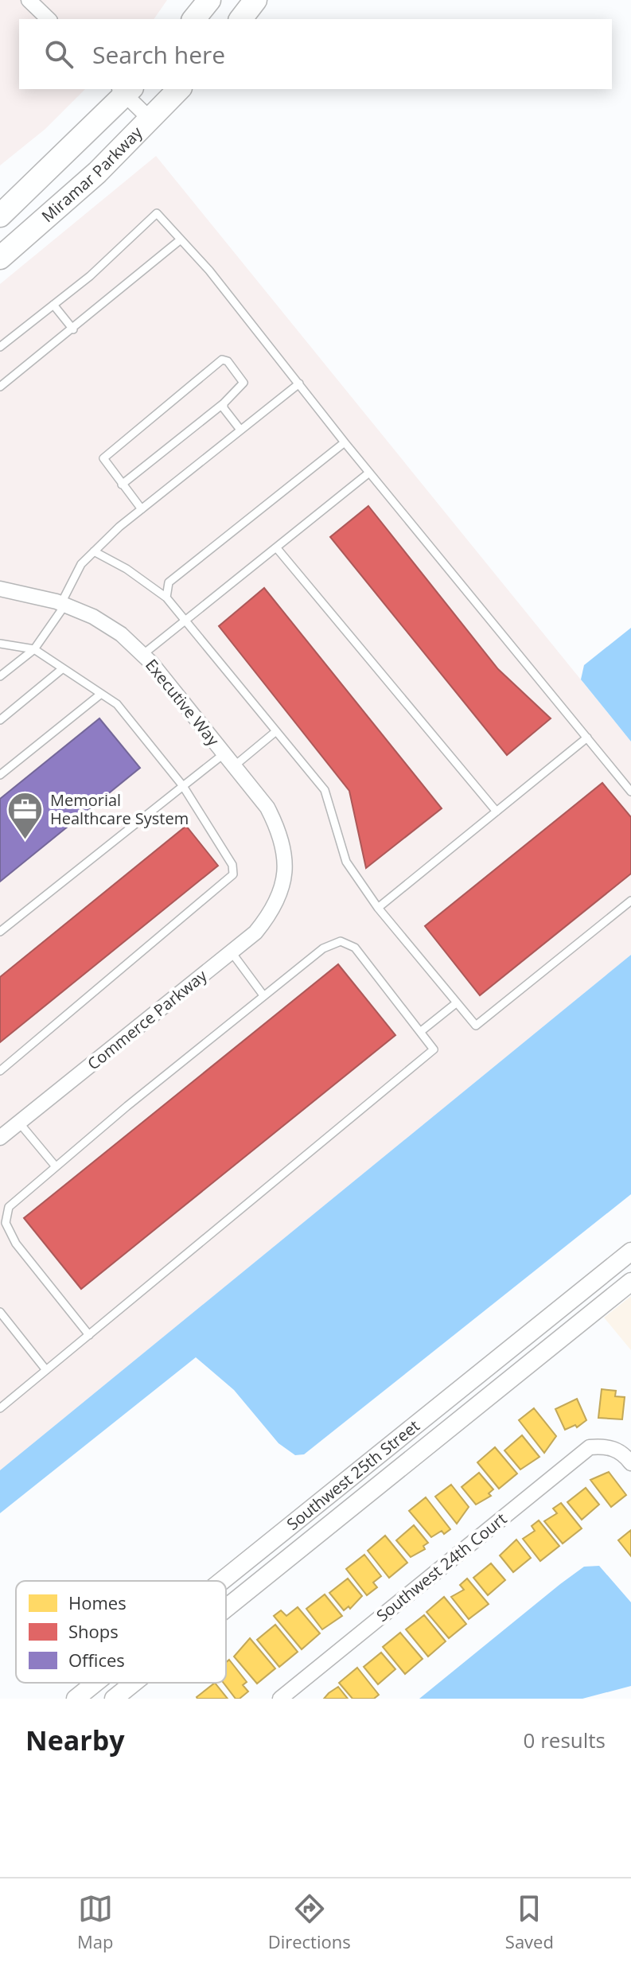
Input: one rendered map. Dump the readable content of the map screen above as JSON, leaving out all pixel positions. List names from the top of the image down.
{
  "streets": {
    "main road": ["Miramar Parkway"],
    "street": [
      "Executive Way",
      "Commerce Parkway",
      "Southwest 25th Street",
      "Southwest 24th Court"
    ]
  },
  "crossings": [
    ["Executive Way", "Commerce Parkway"]
  ],
  "places": {
    "office": ["Memorial Healthcare System"]
  },
  "legend": ["Homes", "Shops", "Offices"],
  "page": {
    "search": "Search here",
    "heading": ["Nearby", "0 results"],
    "nav": ["Map", "Directions", "Saved"]
  }
}
